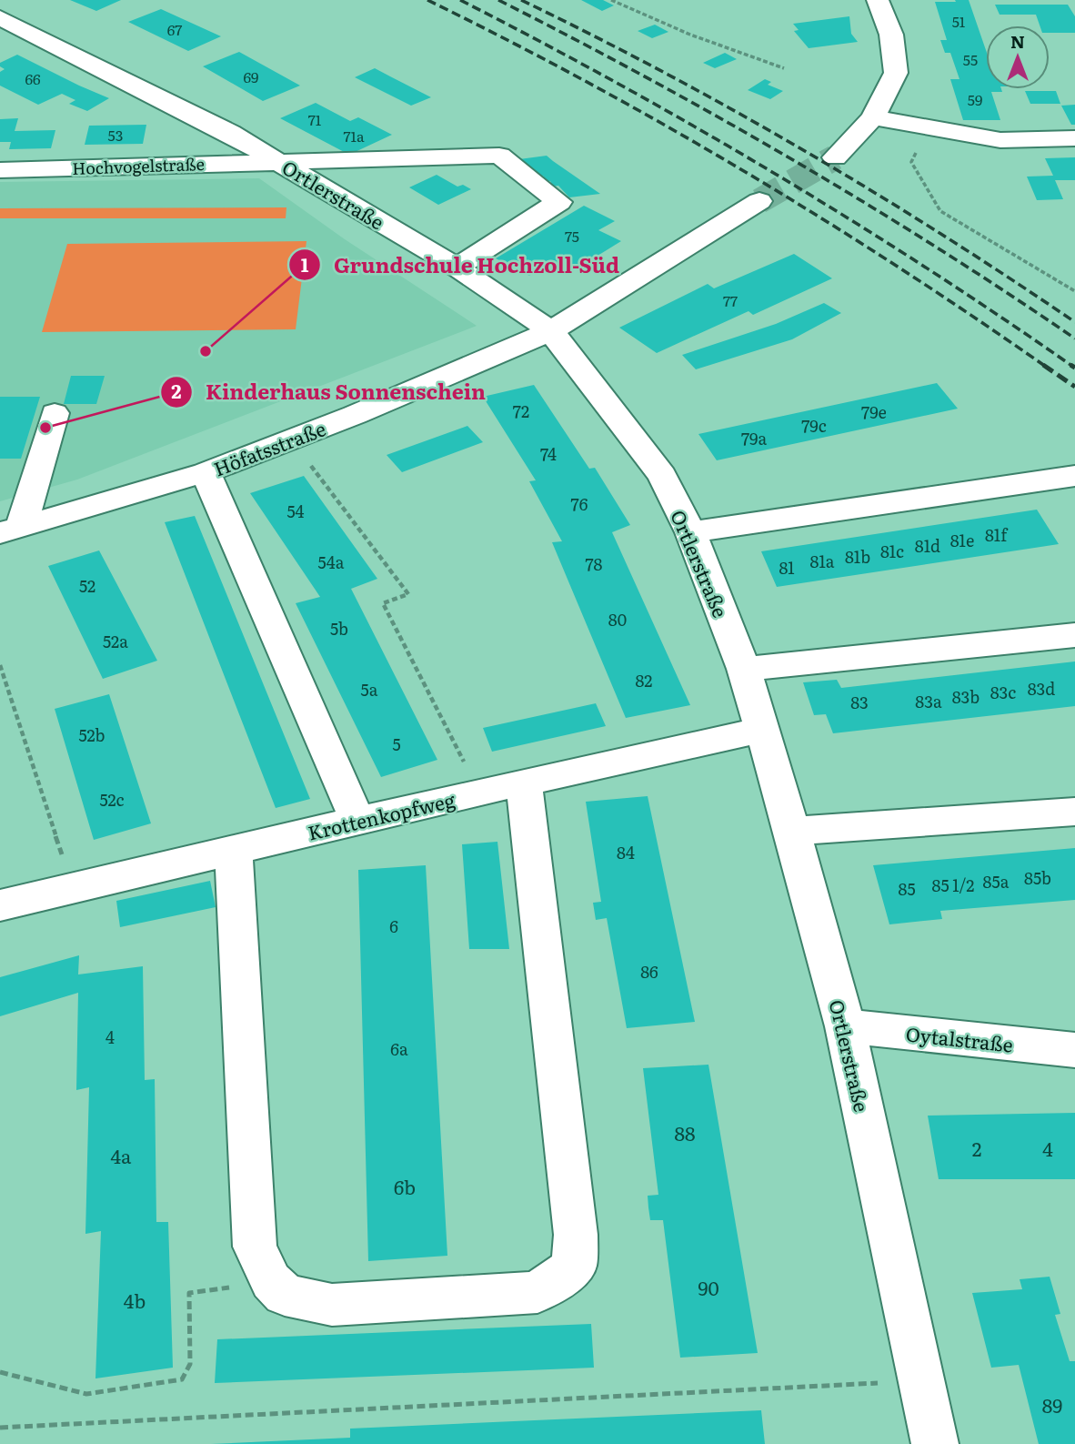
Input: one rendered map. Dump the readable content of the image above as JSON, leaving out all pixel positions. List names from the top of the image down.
{
  "streets": {
    "street": [
      "Hochvogelstraße",
      "Ortlerstraße",
      "Höfatsstraße",
      "Krottenkopfweg",
      "Oytalstraße"
    ]
  },
  "crossings": [
    ["Hochvogelstraße", "Ortlerstraße"],
    ["Ortlerstraße", "Höfatsstraße"],
    ["Ortlerstraße", "Krottenkopfweg"],
    ["Ortlerstraße", "Oytalstraße"]
  ],
  "places": ["Grundschule Hochzoll-Süd", "Kinderhaus Sonnenschein"],
  "house_numbers": [
    "51",
    "67",
    "55",
    "69",
    "66",
    "59",
    "71",
    "53",
    "71a",
    "75",
    "77",
    "72",
    "79e",
    "79c",
    "79a",
    "74",
    "76",
    "54",
    "81f",
    "81e",
    "81d",
    "81c",
    "81b",
    "81a",
    "54a",
    "78",
    "81",
    "52",
    "80",
    "5b",
    "52a",
    "82",
    "83d",
    "5a",
    "83c",
    "83b",
    "83a",
    "83",
    "52b",
    "5",
    "52c",
    "84",
    "85b",
    "85a",
    "85 1/2",
    "85",
    "6",
    "86",
    "4",
    "6a",
    "88",
    "2",
    "4",
    "4a",
    "6b",
    "90",
    "4b",
    "89"
  ],
  "north": "top"
}
